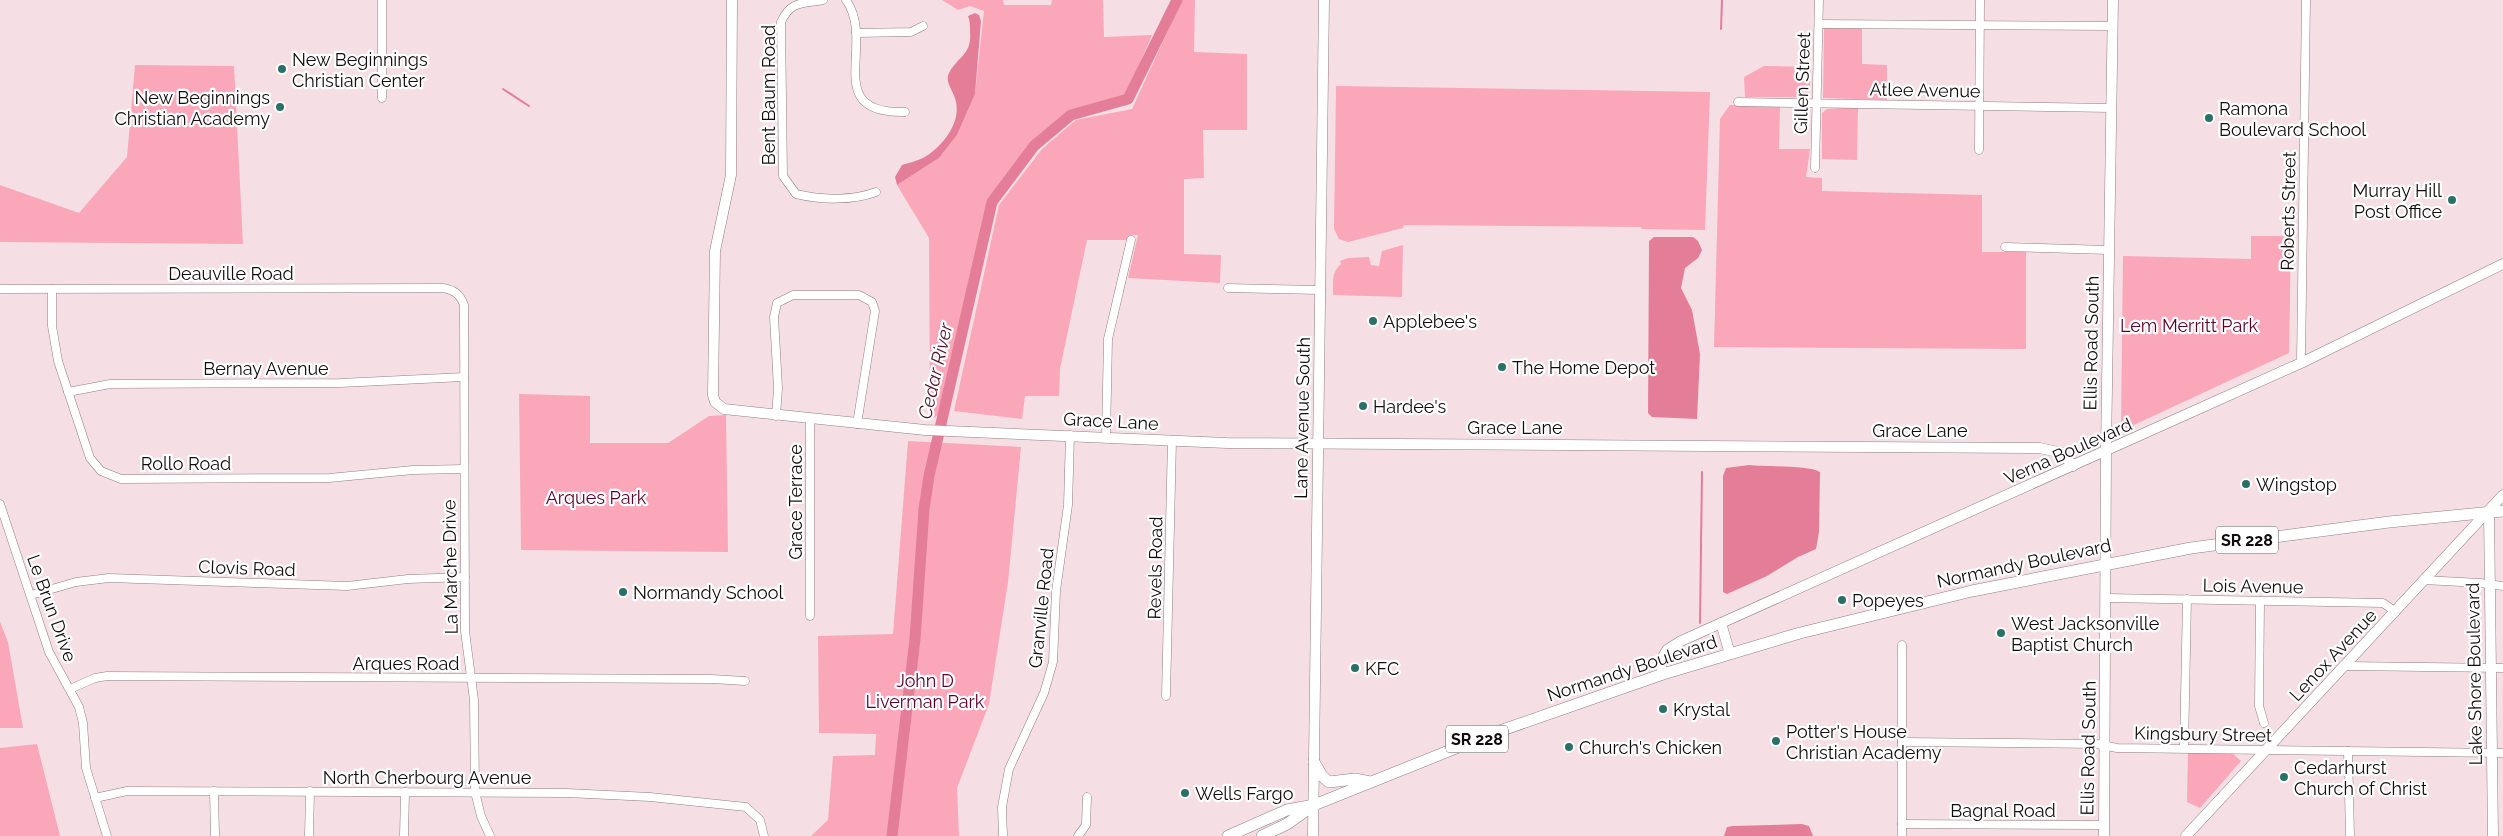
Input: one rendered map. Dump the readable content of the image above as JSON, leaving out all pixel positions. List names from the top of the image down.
{
  "streets": {
    "main road": ["SR 228", "Normandy Boulevard"],
    "street": [
      "Gillen Street",
      "Atlee Avenue",
      "Bent Baum Road",
      "Roberts Street",
      "Deauville Road",
      "Ellis Road South",
      "Bernay Avenue",
      "Lane Avenue South",
      "Grace Lane",
      "Verna Boulevard",
      "Rollo Road",
      "Grace Terrace",
      "La Marche Drive",
      "Clovis Road",
      "Revels Road",
      "Lois Avenue",
      "Le Brun Drive",
      "Granville Road",
      "Lenox Avenue",
      "Arques Road",
      "Lake Shore Boulevard",
      "Kingsbury Street",
      "North Cherbourg Avenue",
      "Bagnal Road"
    ]
  },
  "crossings": [
    ["Gillen Street", "Atlee Avenue"],
    ["Atlee Avenue", "Ellis Road South"],
    ["Roberts Street", "Verna Boulevard"],
    ["Deauville Road", "Rollo Road"],
    ["Deauville Road", "La Marche Drive"],
    ["Ellis Road South", "Verna Boulevard"],
    ["Ellis Road South", "Normandy Boulevard"],
    ["Ellis Road South", "Lois Avenue"],
    ["Ellis Road South", "Kingsbury Street"],
    ["Ellis Road South", "Bagnal Road"],
    ["Bernay Avenue", "Rollo Road"],
    ["Bernay Avenue", "La Marche Drive"],
    ["Lane Avenue South", "Grace Lane"],
    ["Lane Avenue South", "Normandy Boulevard"],
    ["Grace Lane", "Verna Boulevard"],
    ["Grace Lane", "Grace Terrace"],
    ["Grace Lane", "Revels Road"],
    ["Grace Lane", "Granville Road"],
    ["Verna Boulevard", "Normandy Boulevard"],
    ["Rollo Road", "La Marche Drive"],
    ["Normandy Boulevard", "Lenox Avenue"],
    ["Normandy Boulevard", "Lake Shore Boulevard"],
    ["La Marche Drive", "Clovis Road"],
    ["La Marche Drive", "Arques Road"],
    ["La Marche Drive", "North Cherbourg Avenue"],
    ["Clovis Road", "Le Brun Drive"],
    ["Lois Avenue", "Lenox Avenue"],
    ["Le Brun Drive", "Arques Road"],
    ["Le Brun Drive", "North Cherbourg Avenue"],
    ["Lenox Avenue", "Lake Shore Boulevard"],
    ["Lenox Avenue", "Kingsbury Street"],
    ["Lake Shore Boulevard", "Kingsbury Street"]
  ],
  "water": ["Cedar River"],
  "parks": ["Lem Merritt Park", "Arques Park", "John D Liverman Park"],
  "places": [
    "New Beginnings Christian Center",
    "New Beginnings Christian Academy",
    "Ramona Boulevard School",
    "Murray Hill Post Office",
    "Applebee's",
    "The Home Depot",
    "Hardee's",
    "Wingstop",
    "Normandy School",
    "Popeyes",
    "West Jacksonville Baptist Church",
    "KFC",
    "Krystal",
    "Potter's House Christian Academy",
    "Church's Chicken",
    "Cedarhurst Church of Christ",
    "Wells Fargo"
  ]
}
